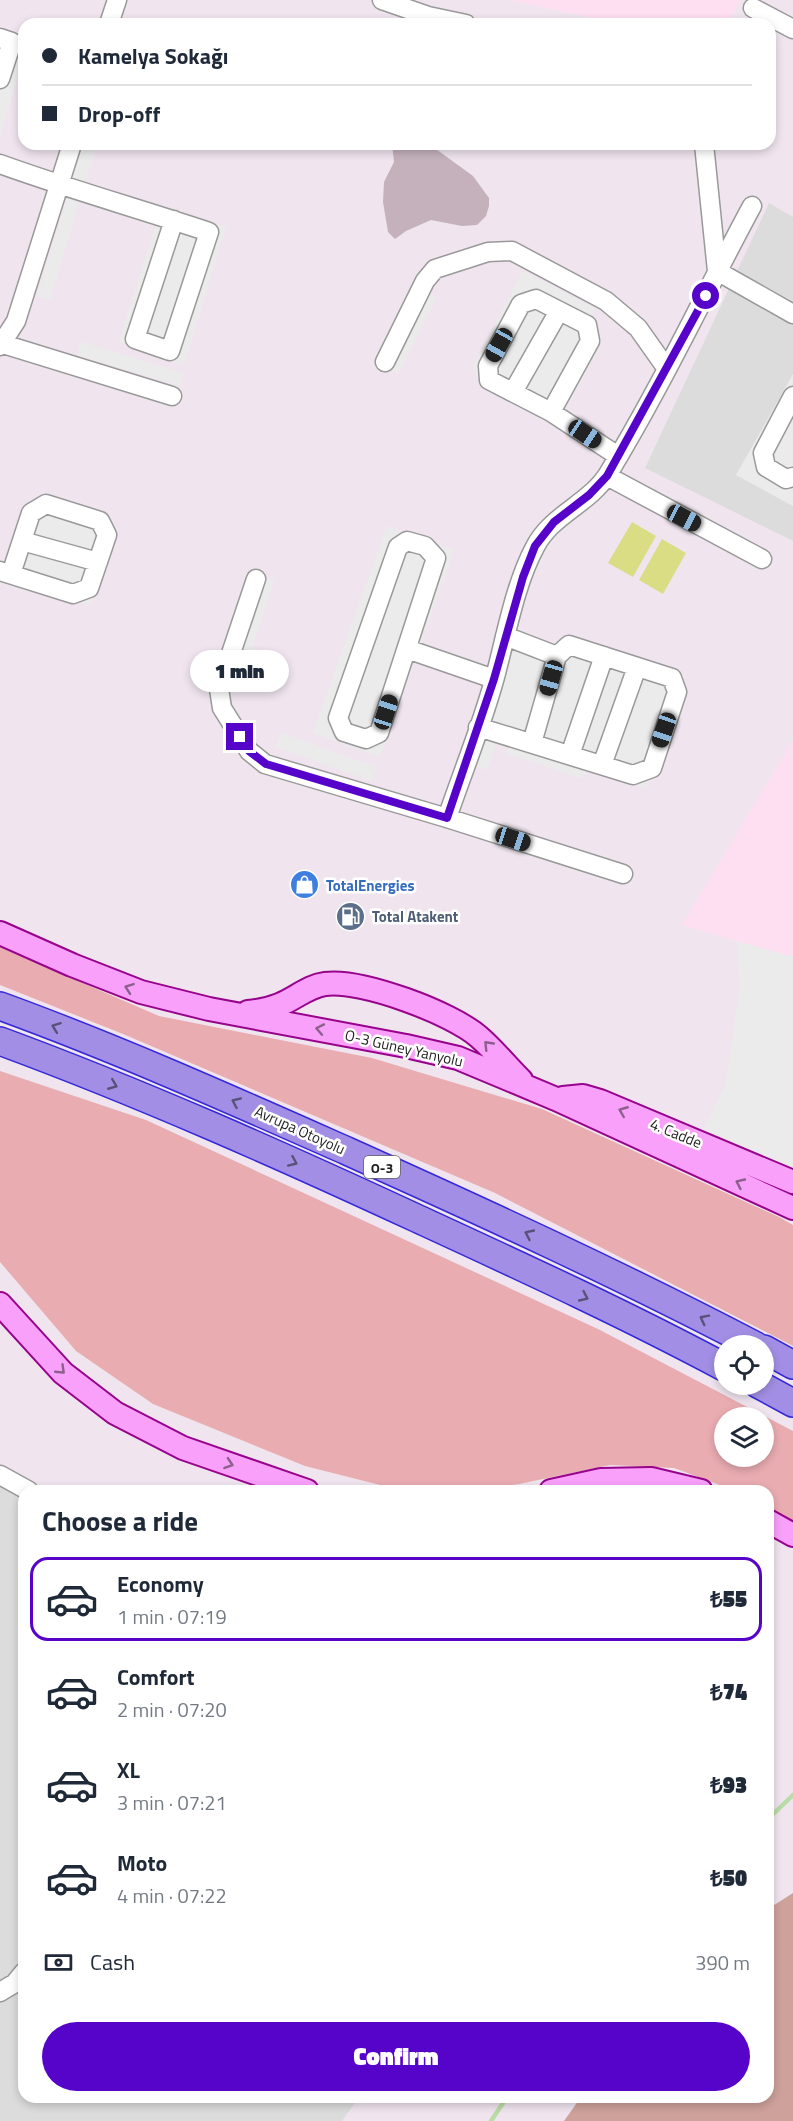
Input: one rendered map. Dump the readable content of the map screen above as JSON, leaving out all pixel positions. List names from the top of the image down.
{
  "streets": {
    "highway": ["Avrupa Otoyolu", "O-3"],
    "main road": ["O-3 Güney Yanyolu", "4. Cadde"]
  },
  "crossings": [
    ["O-3 Güney Yanyolu", "4. Cadde"]
  ],
  "one_way": ["4. Cadde"],
  "places": {
    "shop": ["TotalEnergies"],
    "fuel station": ["Total Atakent"]
  },
  "page": {
    "banner": ["Kamelya Sokağı", "Drop-off"],
    "bubble": "1 min",
    "heading": "Choose a ride",
    "list": [
      {
        "name": "Economy",
        "note": "1 min · 07:19",
        "value": "₺55"
      },
      {
        "name": "Comfort",
        "note": "2 min · 07:20",
        "value": "₺74"
      },
      {
        "name": "XL",
        "note": "3 min · 07:21",
        "value": "₺93"
      },
      {
        "name": "Moto",
        "note": "4 min · 07:22",
        "value": "₺50"
      }
    ],
    "pay": ["Cash", "390 m"],
    "buttons": "Confirm"
  }
}
